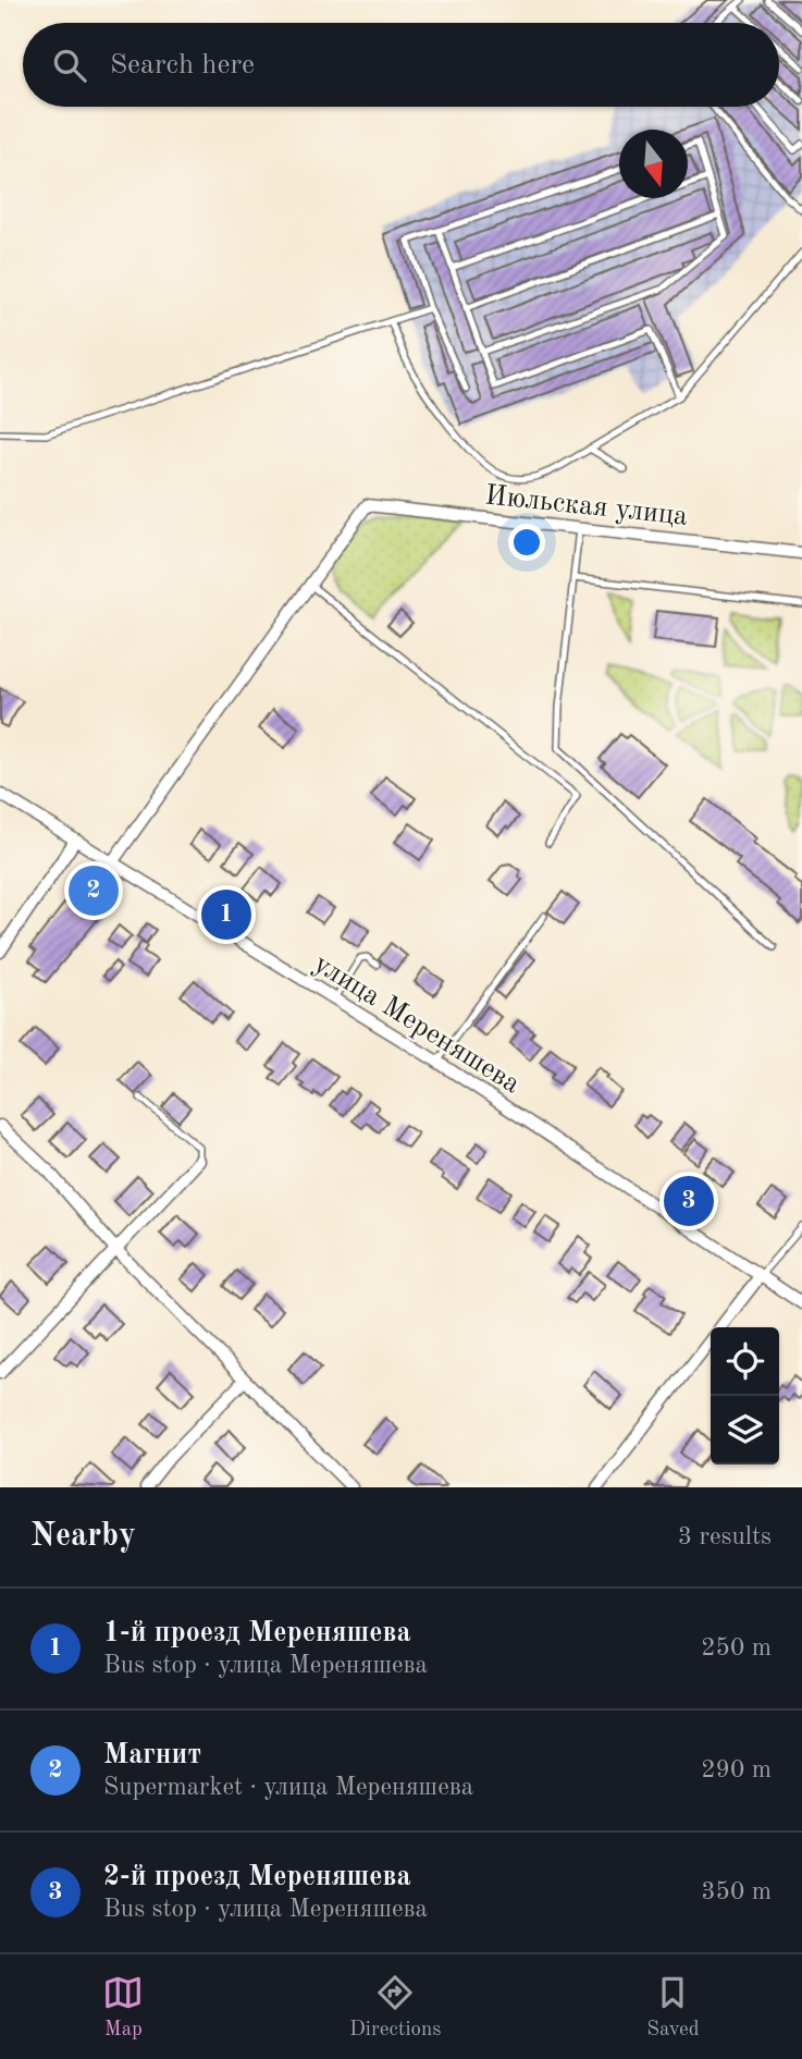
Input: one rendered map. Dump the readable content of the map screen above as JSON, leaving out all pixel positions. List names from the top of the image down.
{
  "streets": {
    "street": ["Июльская улица", "улица Мереняшева"]
  },
  "north": "bottom",
  "page": {
    "search": "Search here",
    "pins": ["2", "1", "3"],
    "heading": ["Nearby", "3 results"],
    "list": [
      {
        "mark": "1",
        "name": "1-й проезд Мереняшева",
        "note": "Bus stop · улица Мереняшева",
        "value": "250 m"
      },
      {
        "mark": "2",
        "name": "Магнит",
        "note": "Supermarket · улица Мереняшева",
        "value": "290 m"
      },
      {
        "mark": "3",
        "name": "2-й проезд Мереняшева",
        "note": "Bus stop · улица Мереняшева",
        "value": "350 m"
      }
    ],
    "nav": ["Map", "Directions", "Saved"]
  }
}
